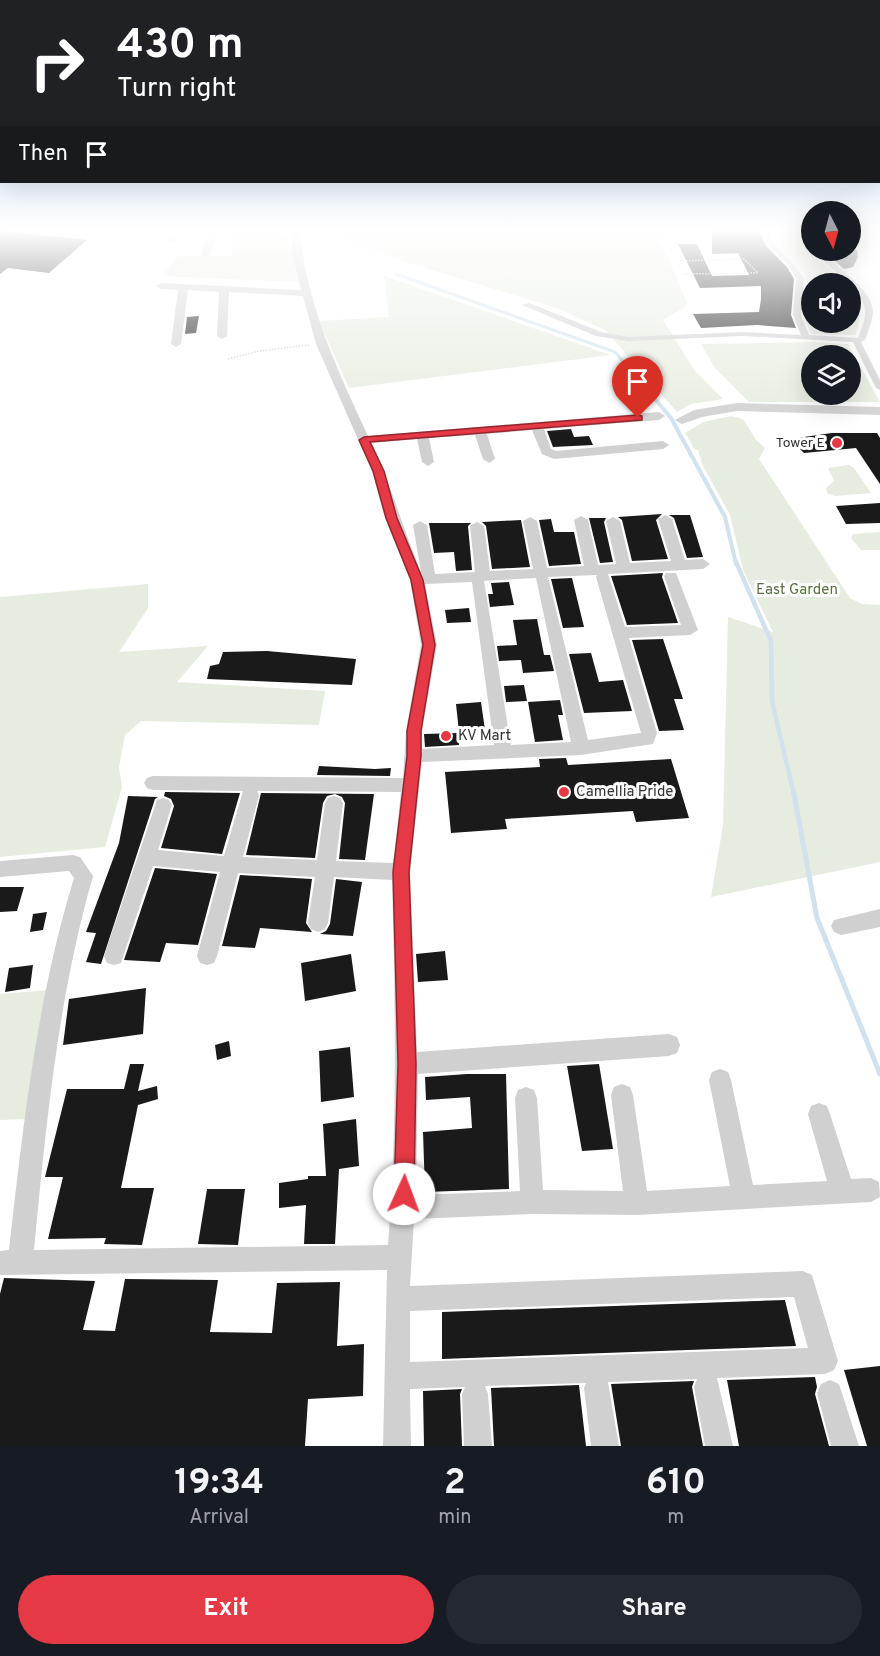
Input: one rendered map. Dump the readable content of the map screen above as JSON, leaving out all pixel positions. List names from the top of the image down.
{
  "parks": ["East Garden"],
  "places": ["Tower E", "KV Mart", "Camellia Pride"],
  "north": "bottom",
  "page": {
    "turn": ["430 m", "Turn right"],
    "then": "Then",
    "eta": [
      "19:34",
      "Arrival",
      "2",
      "min",
      "610",
      "m"
    ],
    "buttons": ["Exit", "Share"]
  }
}
